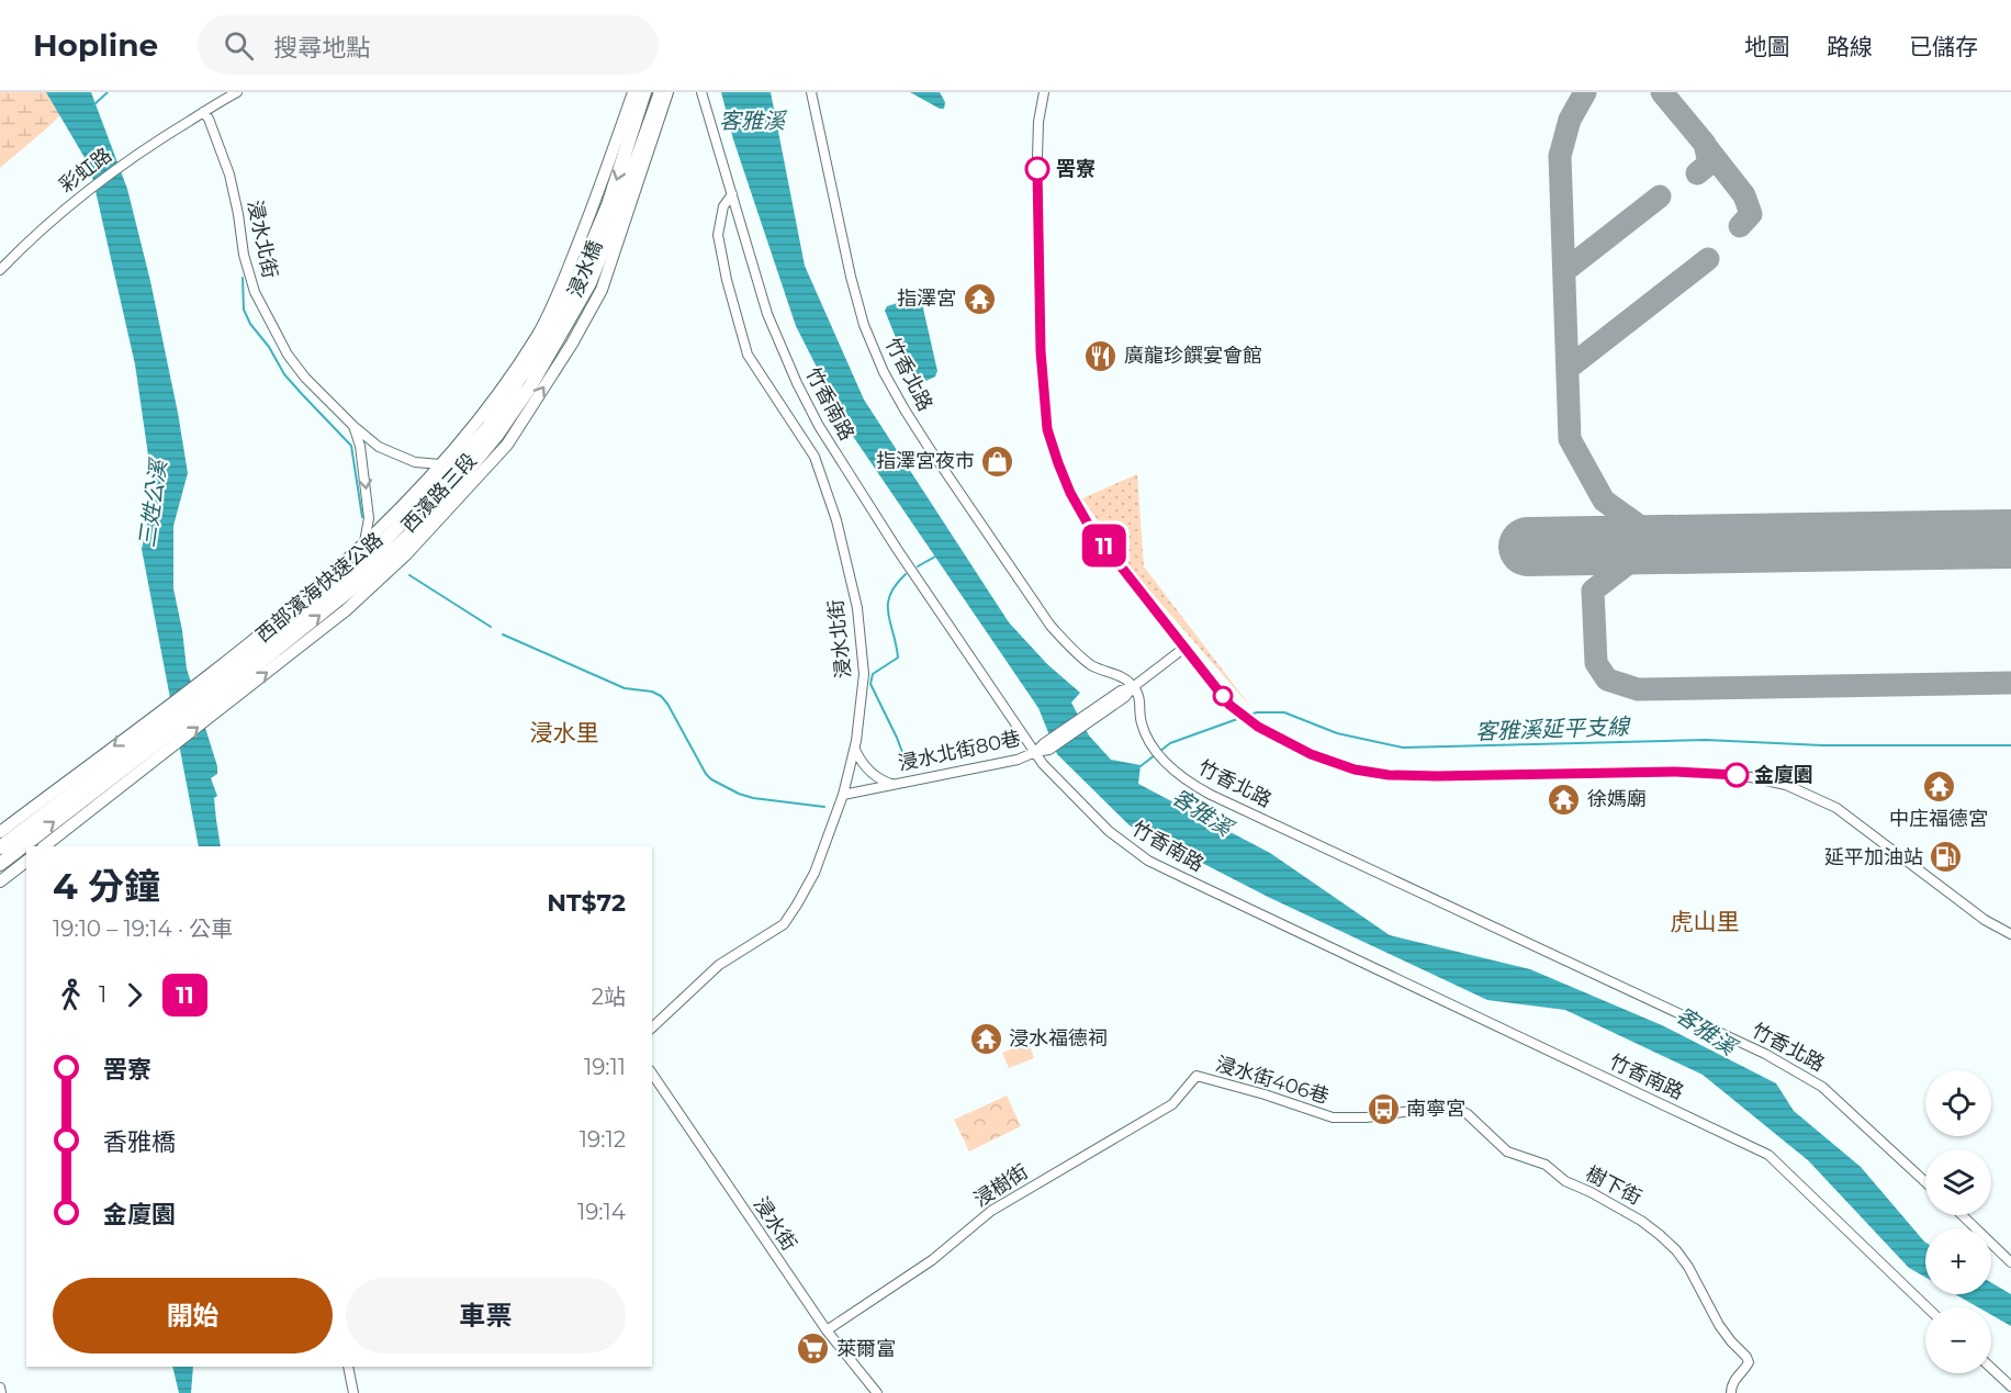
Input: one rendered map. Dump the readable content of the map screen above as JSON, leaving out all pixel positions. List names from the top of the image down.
{
  "streets": {
    "highway": ["浸水橋", "西部濱海快速公路"],
    "main road": ["西濱路三段"],
    "street": [
      "彩虹路",
      "浸水北街",
      "竹香北路",
      "竹香南路",
      "浸水北街80巷",
      "浸水街406巷",
      "浸樹街",
      "樹下街",
      "浸水街"
    ]
  },
  "crossings": [
    ["彩虹路", "浸水北街"],
    ["浸水北街", "竹香南路"],
    ["浸水北街", "西濱路三段"],
    ["浸水北街", "浸水北街80巷"],
    ["浸水橋", "西濱路三段"],
    ["浸水橋", "西部濱海快速公路"],
    ["竹香北路", "浸水北街80巷"],
    ["竹香南路", "浸水北街80巷"],
    ["西濱路三段", "西部濱海快速公路"],
    ["浸水街406巷", "浸樹街"],
    ["浸水街406巷", "樹下街"],
    ["浸樹街", "浸水街"]
  ],
  "districts": ["浸水里", "虎山里"],
  "water": ["客雅溪", "三姓公溪", "客雅溪延平支線"],
  "places": {
    "other": ["罟寮", "金廈園"],
    "temple": [
      "指澤宮",
      "中庄福德宮",
      "徐媽廟",
      "浸水福德祠"
    ],
    "restaurant": ["廣龍珍饌宴會館"],
    "shop": ["指澤宮夜市"],
    "fuel station": ["延平加油站"],
    "bus stop": ["南寧宮"],
    "supermarket": ["萊爾富"]
  },
  "lines": ["bus line 11"],
  "page": {
    "header": "Hopline",
    "search": "搜尋地點",
    "nav": ["地圖", "路線", "已儲存"],
    "on_map": "11",
    "heading": ["4 分鐘", "19:10 – 19:14 · 公車", "NT$72"],
    "legs": ["1", "11", "2站"],
    "list": [
      {
        "name": "罟寮",
        "value": "19:11"
      },
      {
        "name": "香雅橋",
        "value": "19:12"
      },
      {
        "name": "金廈園",
        "value": "19:14"
      }
    ],
    "map_buttons": ["+", "−"],
    "buttons": ["開始", "車票"]
  }
}
